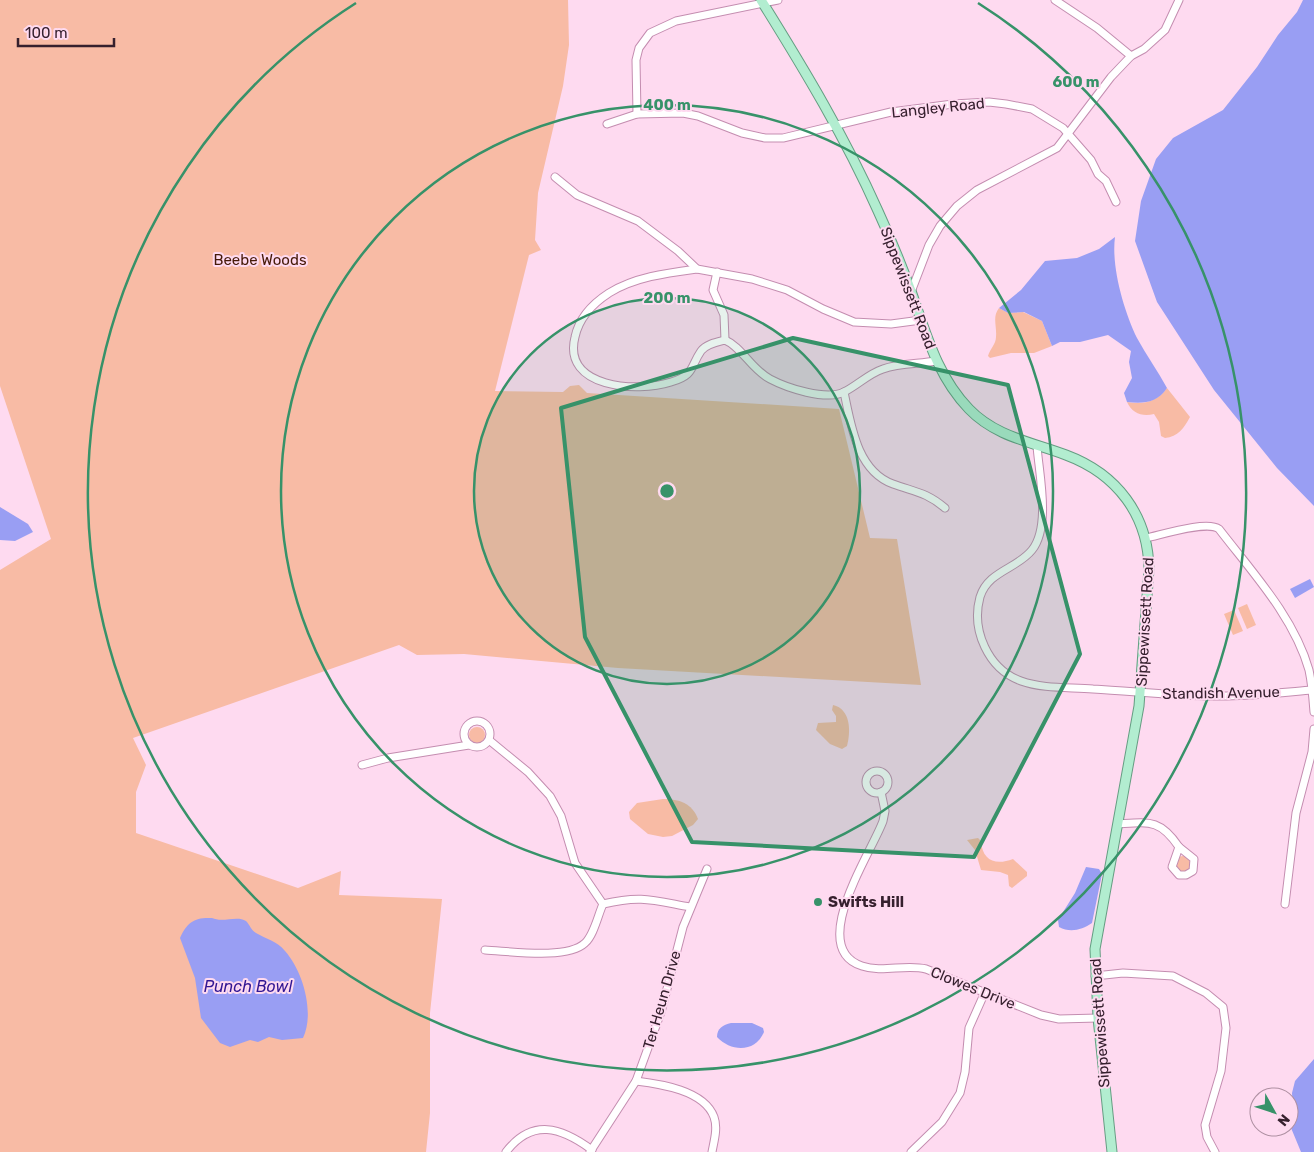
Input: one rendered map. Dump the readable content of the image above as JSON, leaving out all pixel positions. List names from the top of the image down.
{
  "streets": {
    "main road": ["Sippewissett Road"],
    "street": [
      "Langley Road",
      "Standish Avenue",
      "Clowes Drive",
      "Ter Heun Drive"
    ]
  },
  "crossings": [
    ["Langley Road", "Sippewissett Road"],
    ["Sippewissett Road", "Standish Avenue"],
    ["Sippewissett Road", "Clowes Drive"]
  ],
  "water": ["Punch Bowl"],
  "parks": ["Beebe Woods"],
  "places": ["Swifts Hill"],
  "scale_bar": "100 m",
  "north": "bottom right",
  "rings": ["600 m", "400 m", "200 m"]
}
